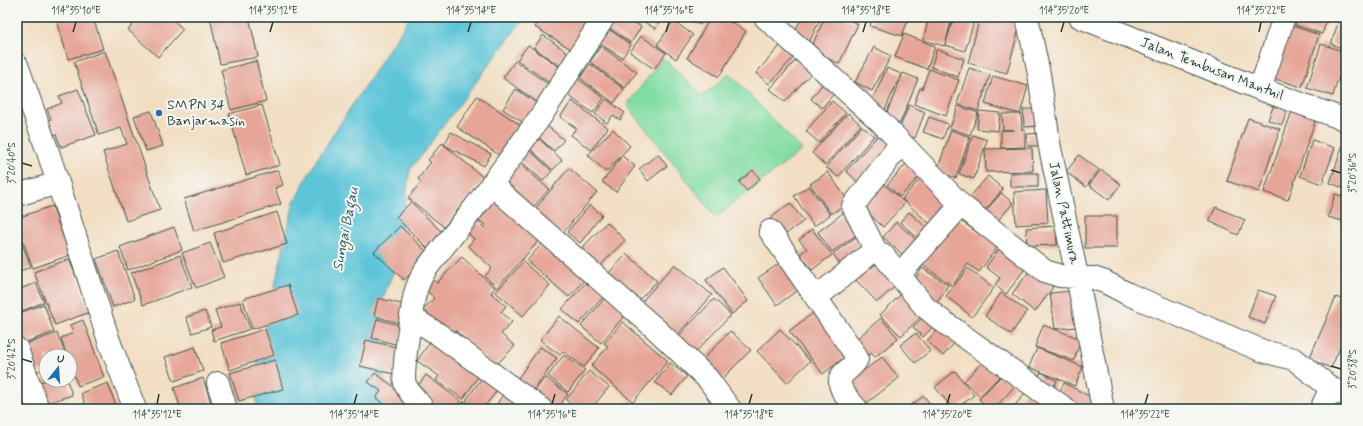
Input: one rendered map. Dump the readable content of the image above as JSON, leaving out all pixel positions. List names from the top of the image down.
{
  "streets": {
    "street": ["Jalan Tembusan Mantuil", "Jalan Pattimura"]
  },
  "water": ["Sungai Bagau"],
  "places": ["SMPN 34 Banjarmasin"],
  "north": "top",
  "coordinates": [
    "114°35'10\"E",
    "114°35'12\"E",
    "114°35'14\"E",
    "114°35'16\"E",
    "114°35'18\"E",
    "114°35'20\"E",
    "114°35'22\"E",
    "3°20'40\"S",
    "3°20'36\"S",
    "3°20'42\"S",
    "3°20'38\"S"
  ]
}
